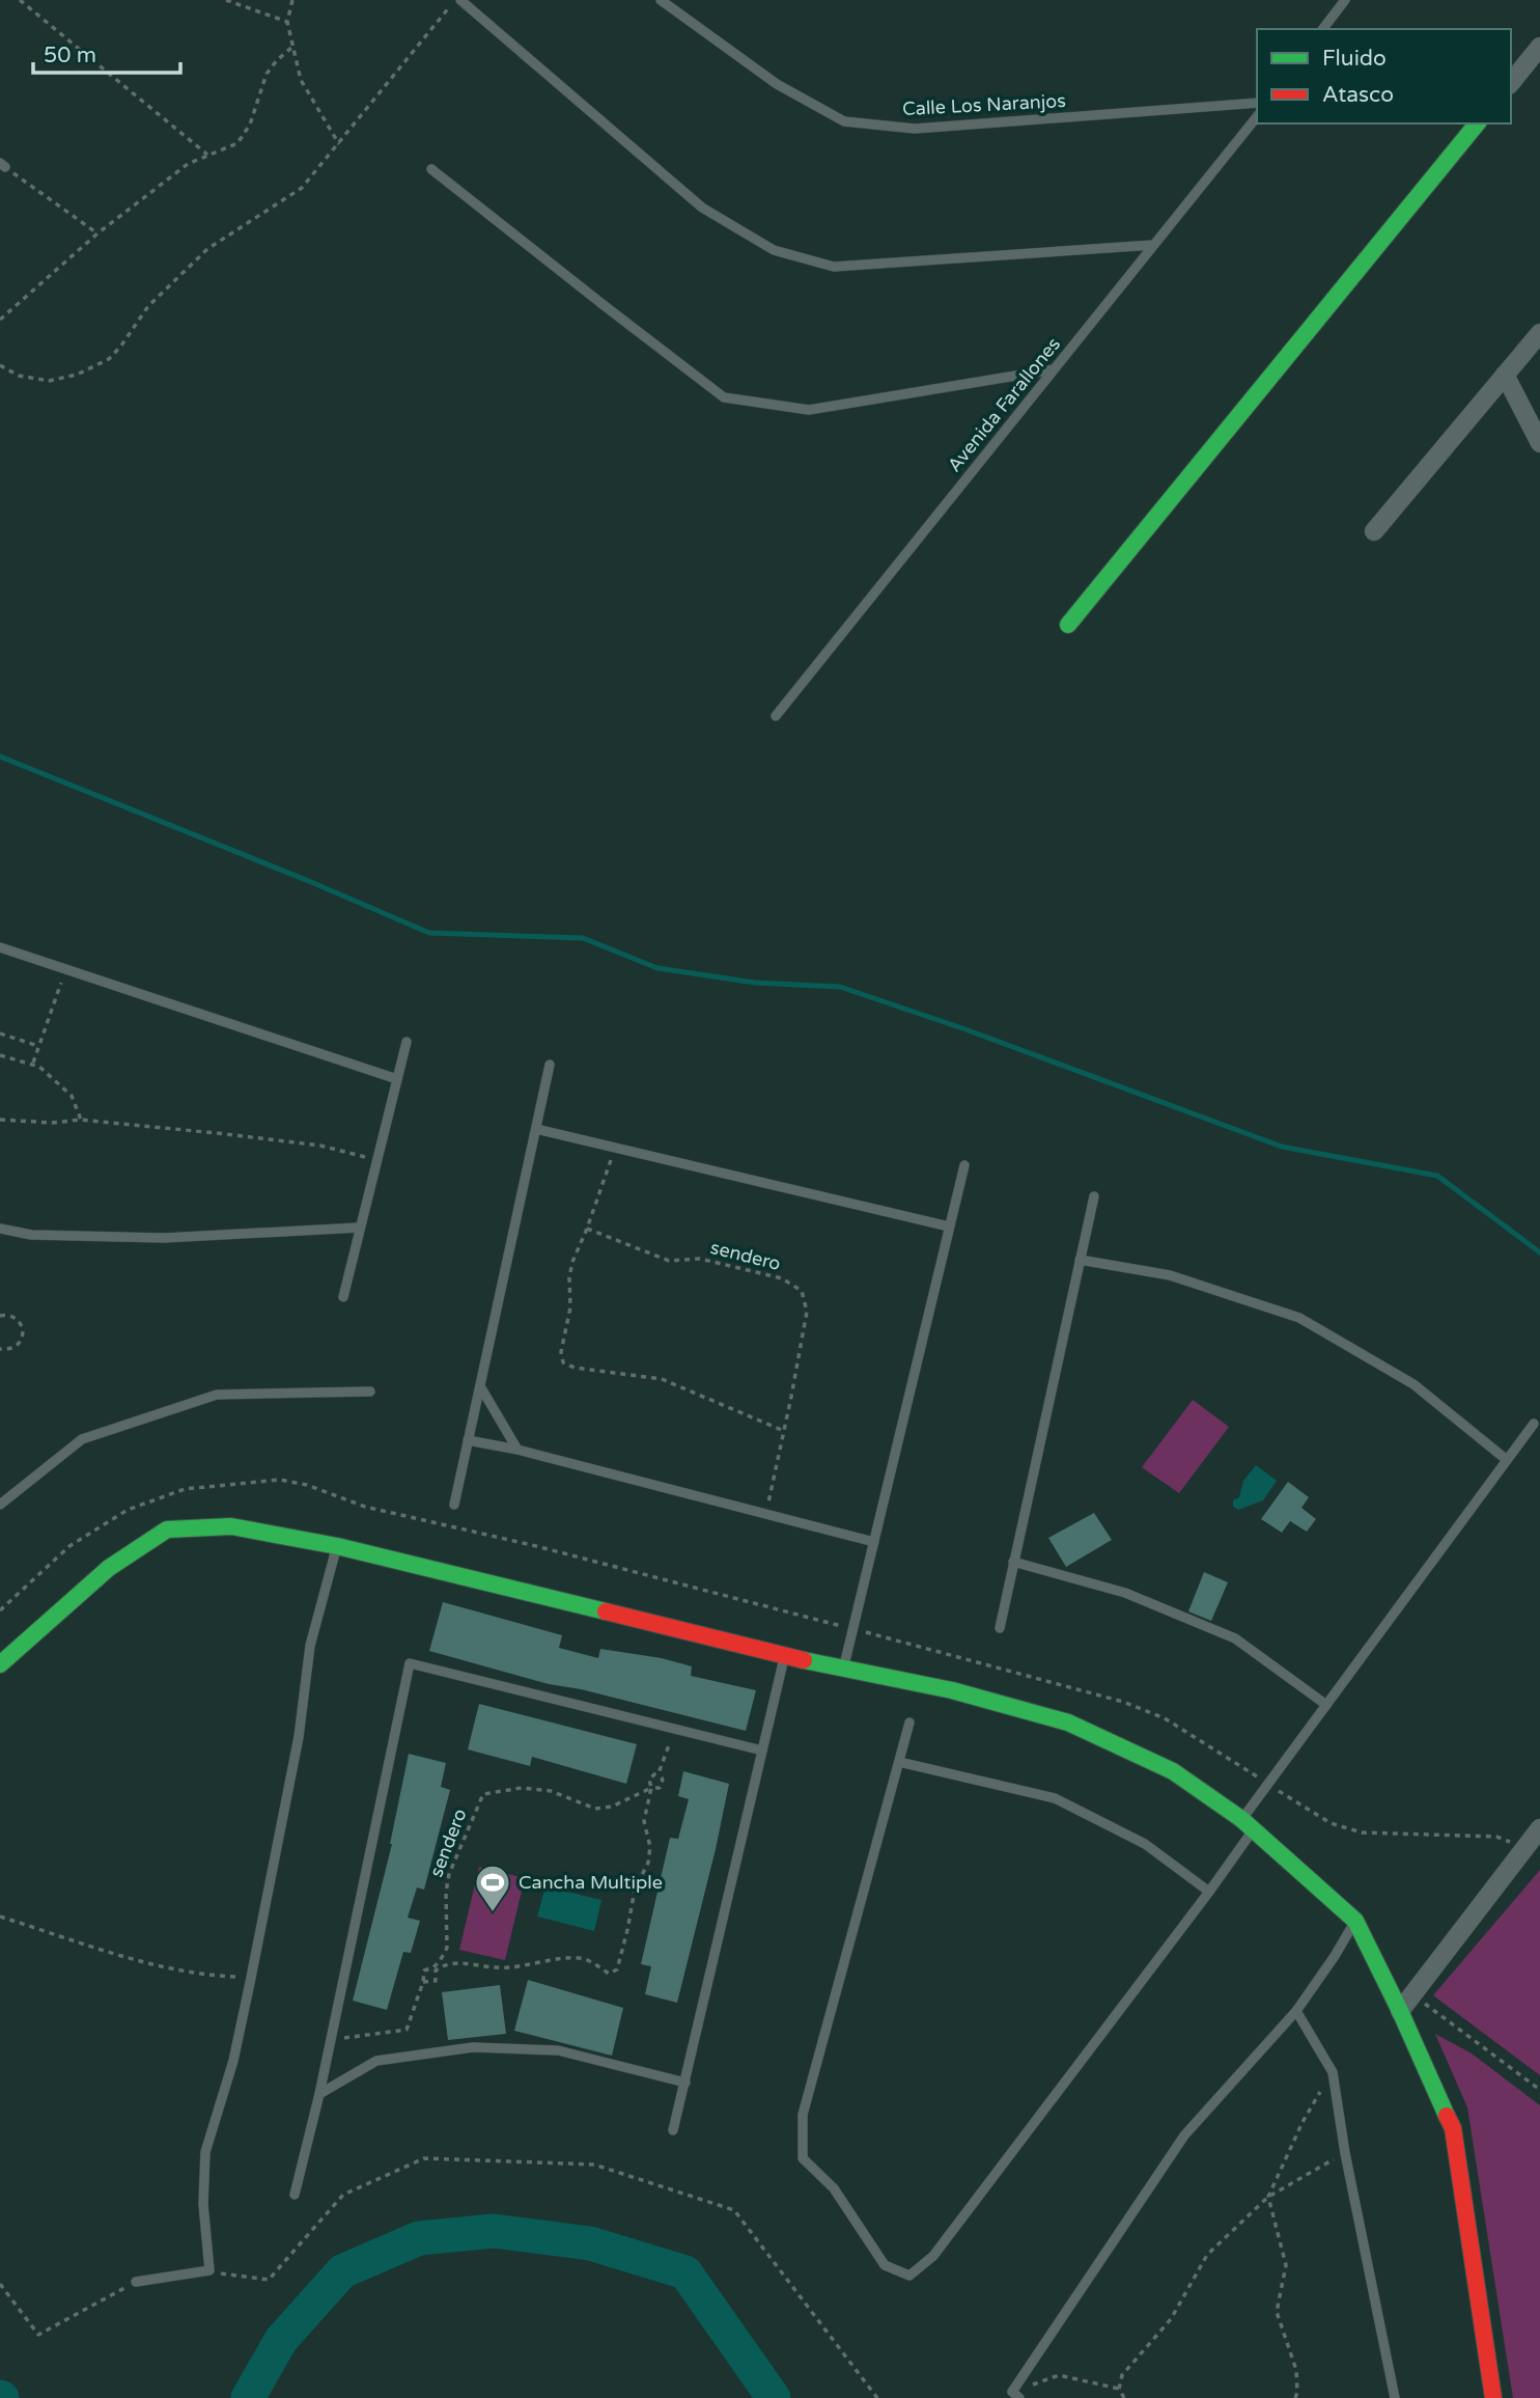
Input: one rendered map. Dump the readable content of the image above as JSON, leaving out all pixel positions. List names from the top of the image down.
{
  "streets": {
    "lane": ["Calle Los Naranjos", "Avenida Farallones"],
    "path": ["sendero"]
  },
  "places": {
    "sports": ["Cancha Multiple"]
  },
  "legend": ["Fluido", "Atasco"],
  "scale_bar": "50 m"
}
